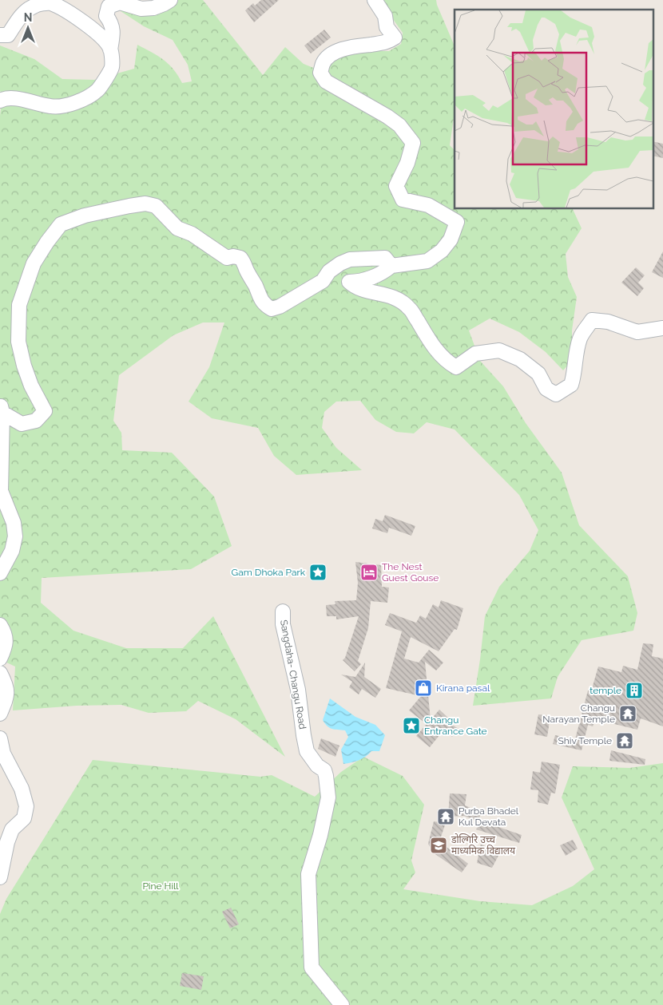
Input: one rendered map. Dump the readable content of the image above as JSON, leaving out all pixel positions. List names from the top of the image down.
{
  "streets": {
    "street": ["Sangdaha- Changu Road"]
  },
  "parks": ["Pine Hill"],
  "places": {
    "place": ["Gam Dhoka Park", "Changu Entrance Gate"],
    "hotel": ["The Nest Guest Gouse"],
    "shop": ["Kirana pasal"],
    "building": ["temple"],
    "temple": ["Changu Narayan Temple", "Shiv Temple", "Purba Bhadel Kul Devata"],
    "school or university": ["डोल्गिरि उच्च माध्यमिक विद्यालय"]
  },
  "north": "top"
}
